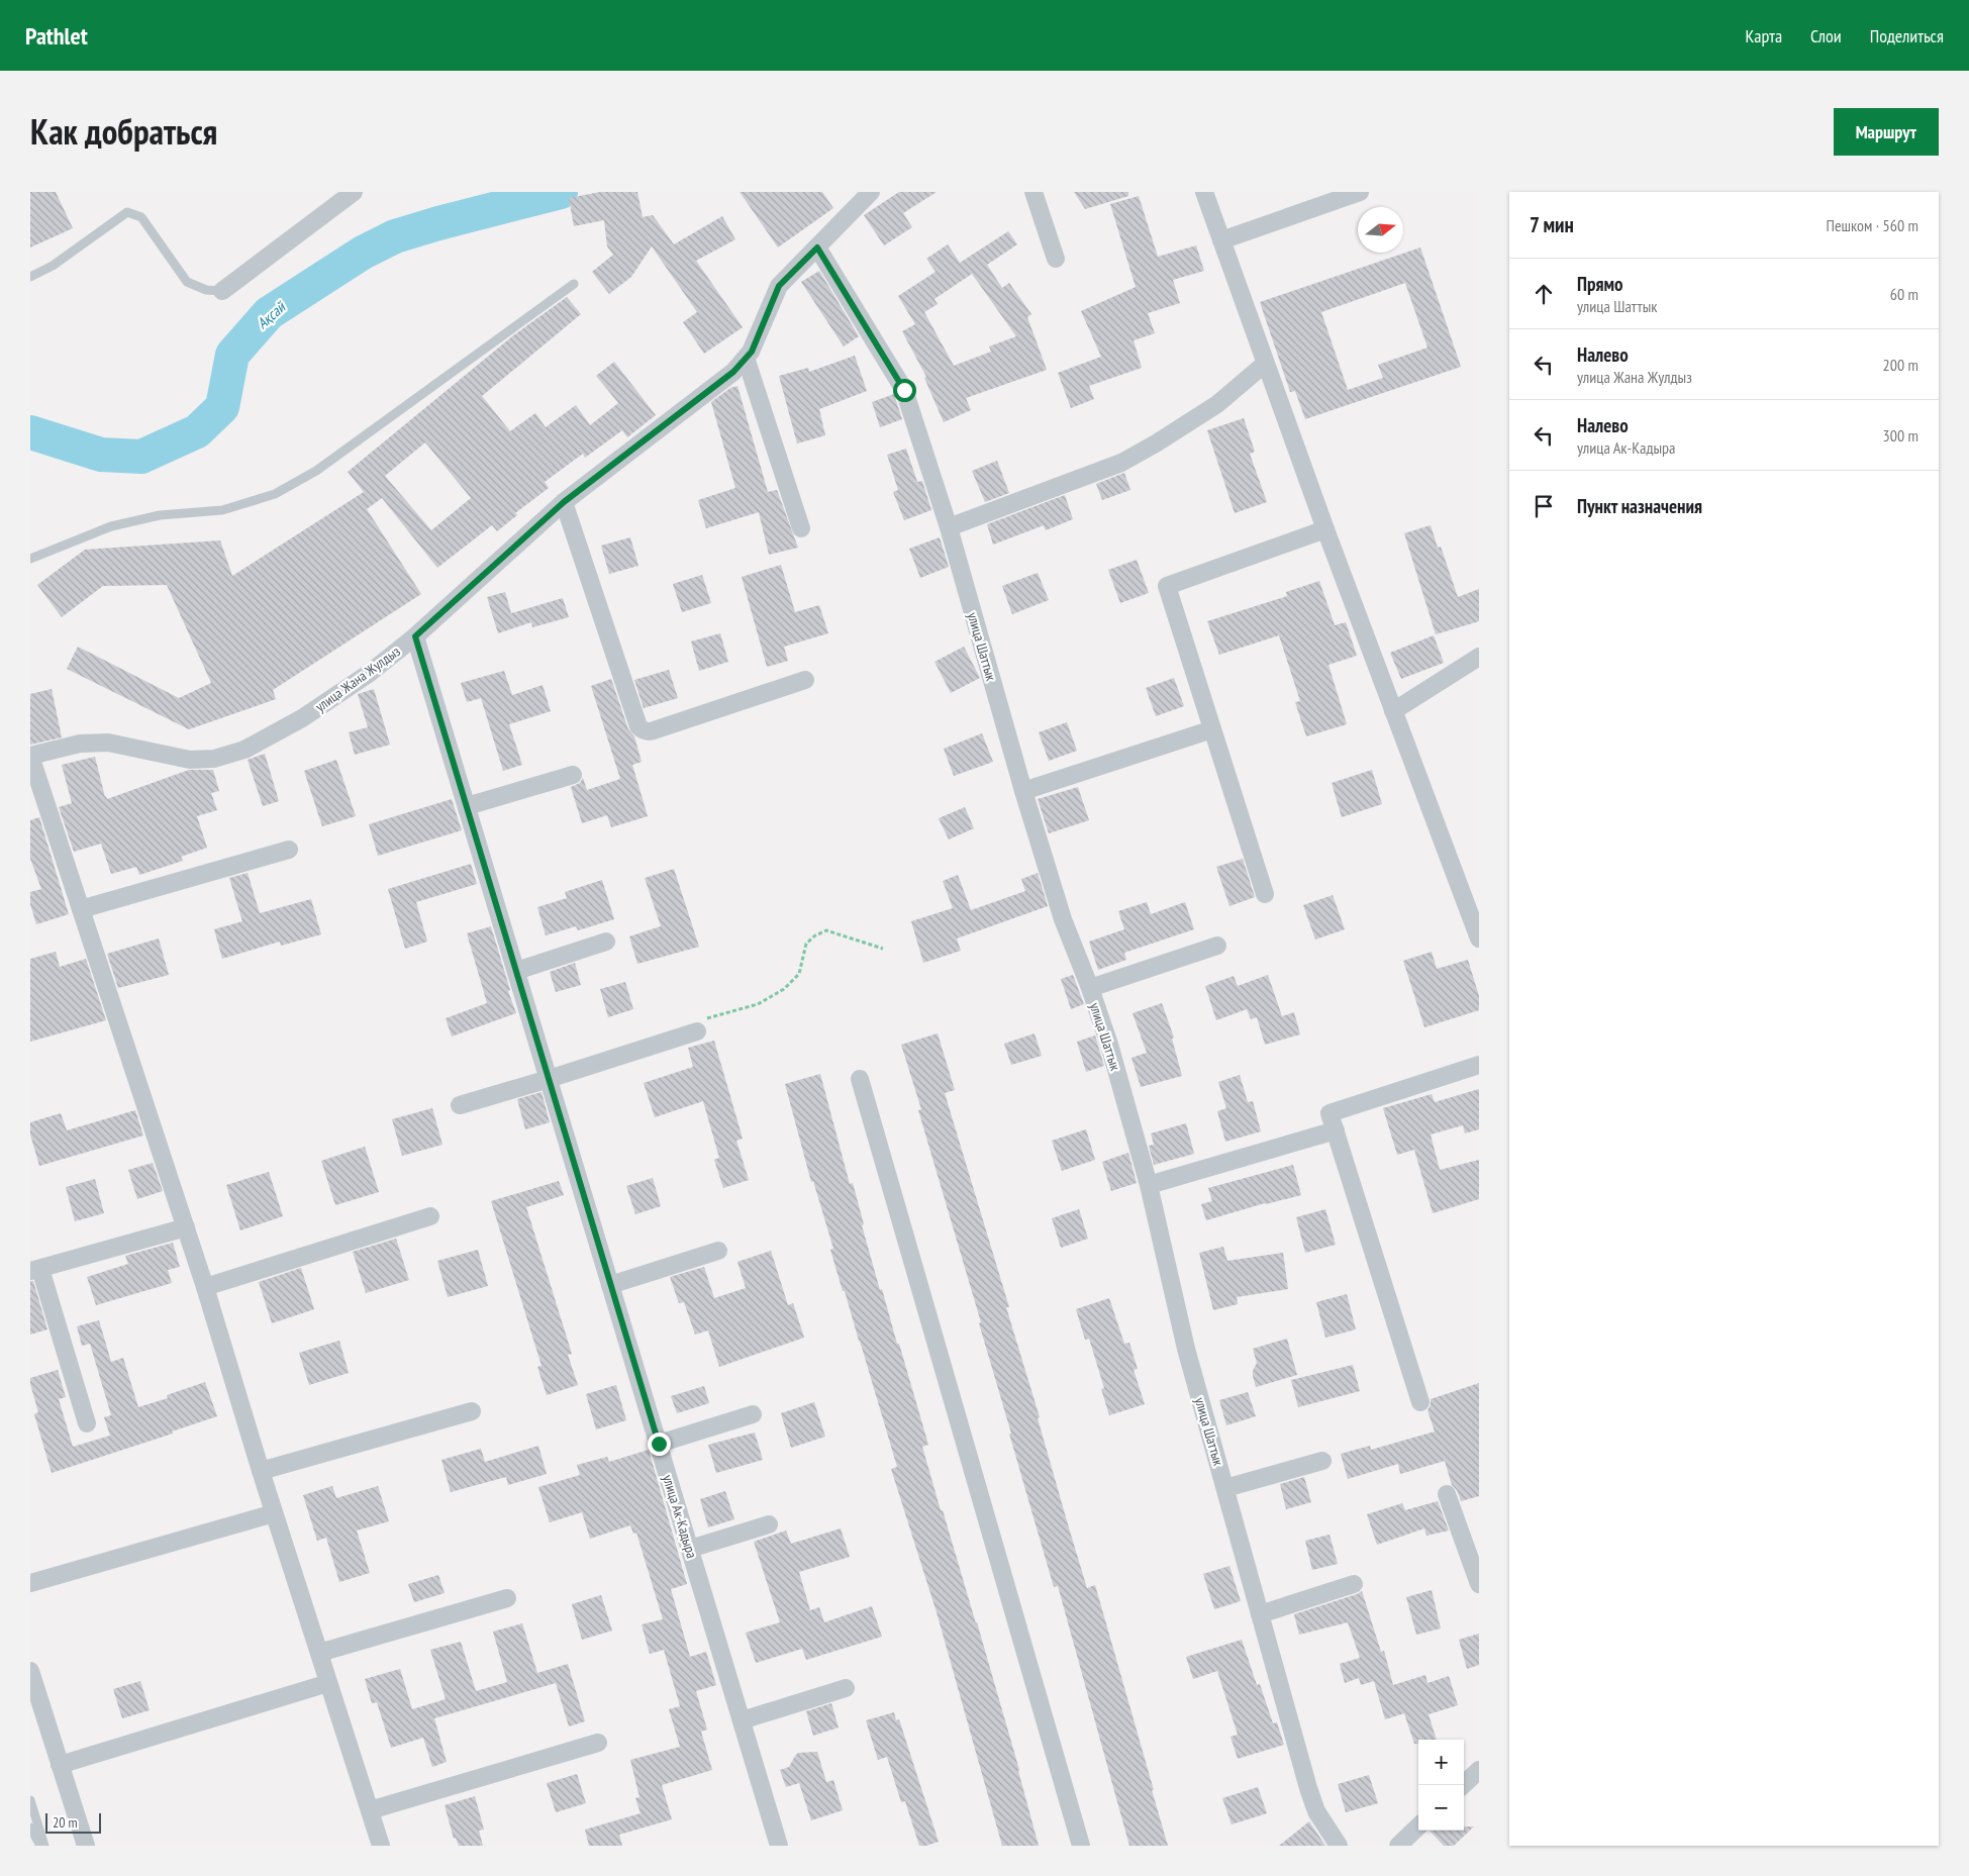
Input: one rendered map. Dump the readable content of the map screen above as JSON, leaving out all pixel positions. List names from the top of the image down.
{
  "streets": {
    "street": ["улица Шаттык", "улица Жана Жулдыз", "улица Ак-Кадыра"]
  },
  "crossings": [
    ["улица Шаттык", "улица Жана Жулдыз"],
    ["улица Жана Жулдыз", "улица Ак-Кадыра"]
  ],
  "water": ["Ақсай"],
  "scale_bar": "20 m",
  "north": "right",
  "page": {
    "header": "Pathlet",
    "nav": ["Карта", "Слои", "Поделиться"],
    "title": "Как добраться",
    "buttons": "Маршрут",
    "heading": ["7 мин", "Пешком · 560 m"],
    "list": [
      ["Прямо", "улица Шаттык", "60 m"],
      ["Налево", "улица Жана Жулдыз", "200 m"],
      ["Налево", "улица Ак-Кадыра", "300 m"],
      "Пункт назначения"
    ],
    "map_buttons": ["+", "−"],
    "scale": "20 m"
  }
}
